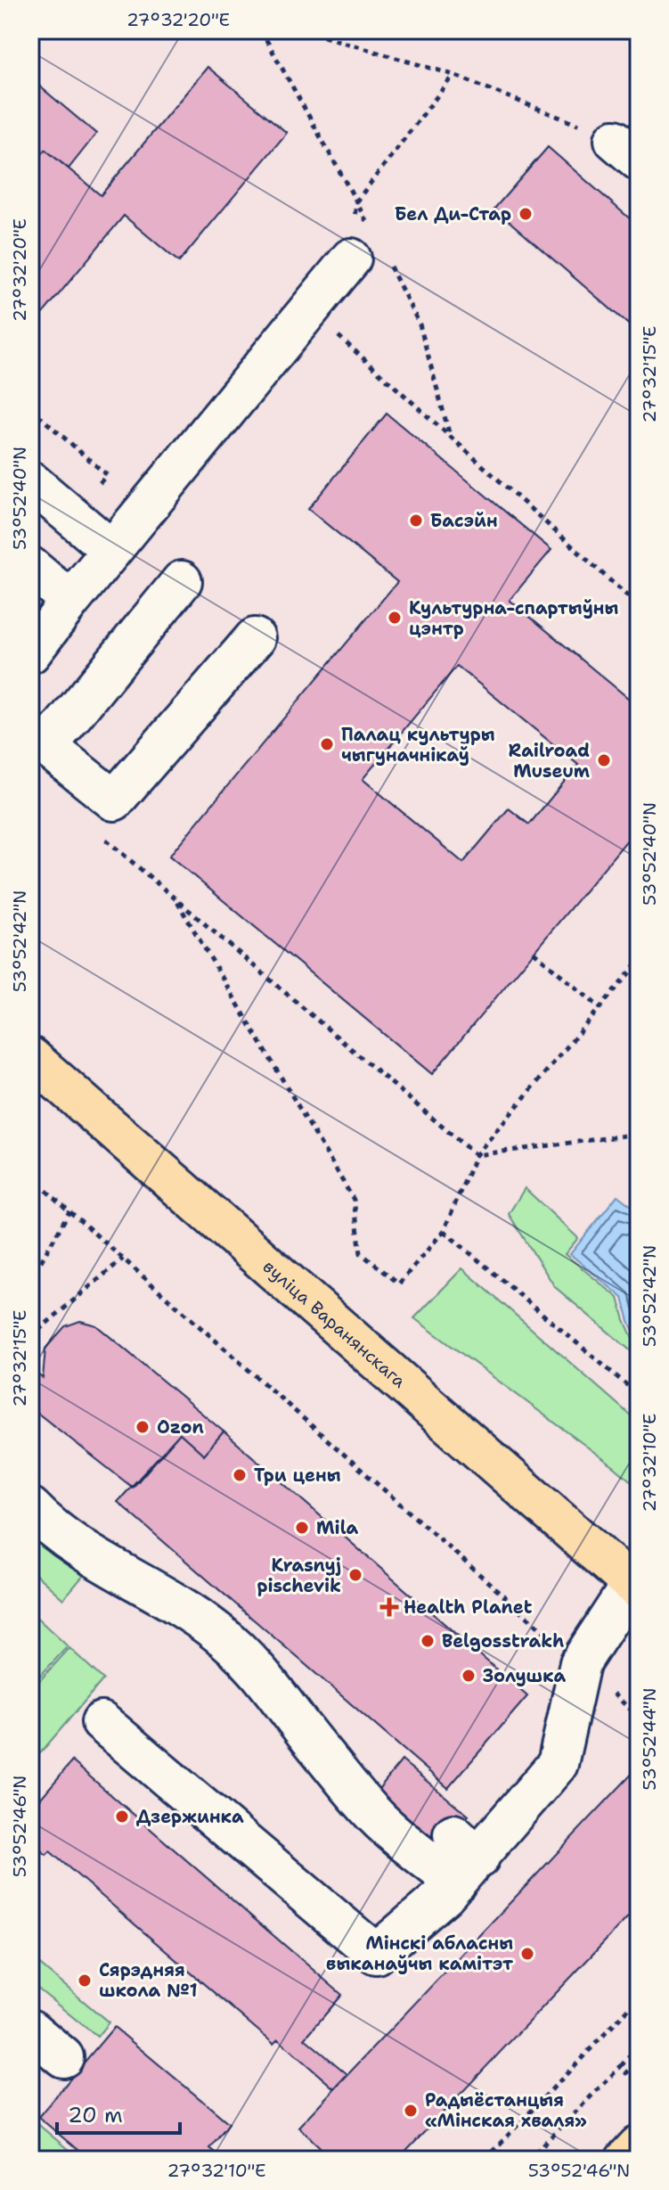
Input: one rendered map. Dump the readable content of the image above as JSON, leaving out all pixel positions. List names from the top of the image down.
{
  "streets": {
    "main road": ["вуліца Варанянскага"]
  },
  "places": {
    "other": [
      "Бел Ди-Стар",
      "Басэйн",
      "Культурна-спартыўны цэнтр",
      "Палац культуры чыгуначнікаў",
      "Railroad Museum",
      "Ozon",
      "Три цены",
      "Mila",
      "Krasnyj pischevik",
      "Belgosstrakh",
      "Золушка",
      "Дзержинка",
      "Мінскі абласны выканаўчы камітэт",
      "Сярэдняя школа №1",
      "Радыёстанцыя «Мінская хваля»"
    ],
    "health": ["Health Planet"]
  },
  "scale_bar": "20 m",
  "coordinates": [
    "27°32'20\"E",
    "27°32'15\"E",
    "53°52'40\"N",
    "53°52'42\"N",
    "27°32'10\"E",
    "53°52'44\"N",
    "53°52'46\"N"
  ]
}
